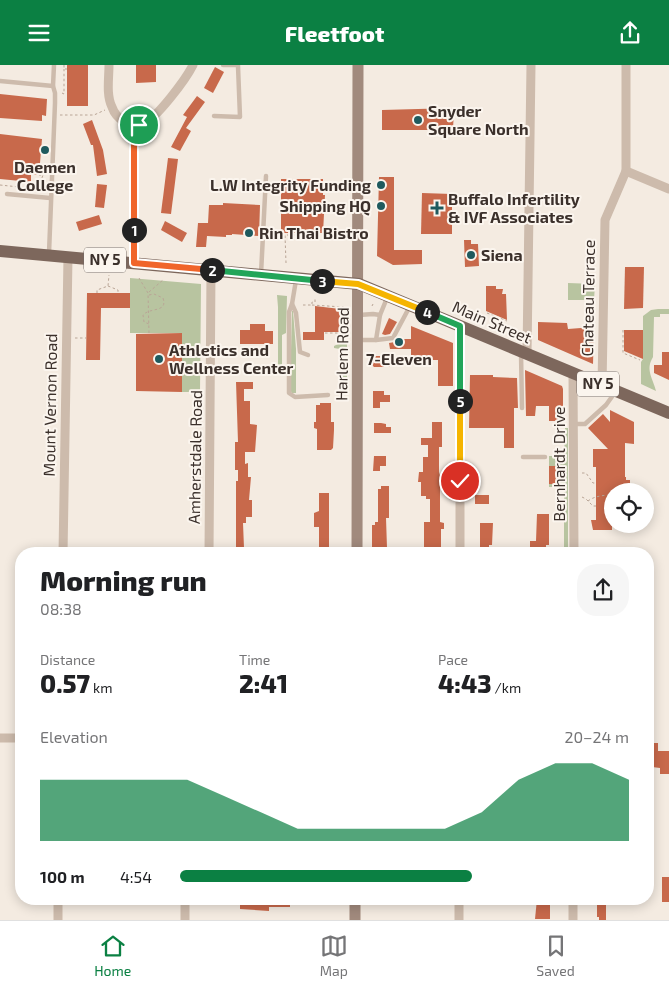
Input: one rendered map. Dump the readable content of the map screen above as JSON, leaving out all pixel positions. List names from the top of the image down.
{
  "streets": {
    "main road": ["NY 5", "Main Street", "Harlem Road"],
    "street": [
      "Chateau Terrace",
      "Mount Vernon Road",
      "Amherstdale Road",
      "Bernhardt Drive"
    ]
  },
  "crossings": [
    ["Chateau Terrace", "Main Street"],
    ["Main Street", "Harlem Road"],
    ["Main Street", "Mount Vernon Road"],
    ["Main Street", "Amherstdale Road"],
    ["Main Street", "Bernhardt Drive"]
  ],
  "places": {
    "other": [
      "Snyder Square North",
      "Daemen College",
      "L.W Integrity Funding",
      "Shipping HQ",
      "Rin Thai Bistro",
      "Siena",
      "7-Eleven",
      "Athletics and Wellness Center"
    ],
    "health": ["Buffalo Infertility & IVF Associates"]
  },
  "page": {
    "header": "Fleetfoot",
    "pins": [
      "1",
      "2",
      "3",
      "4",
      "5"
    ],
    "heading": ["Morning run", "08:38"],
    "stats": [
      ["Distance", "0.57 km"],
      ["Time", "2:41"],
      ["Pace", "4:43 /km"]
    ],
    "chart": ["Elevation", "20–24 m"],
    "list": [
      {
        "name": "100 m",
        "note": "4:54"
      }
    ],
    "tabs": ["Home", "Map", "Saved"]
  }
}
